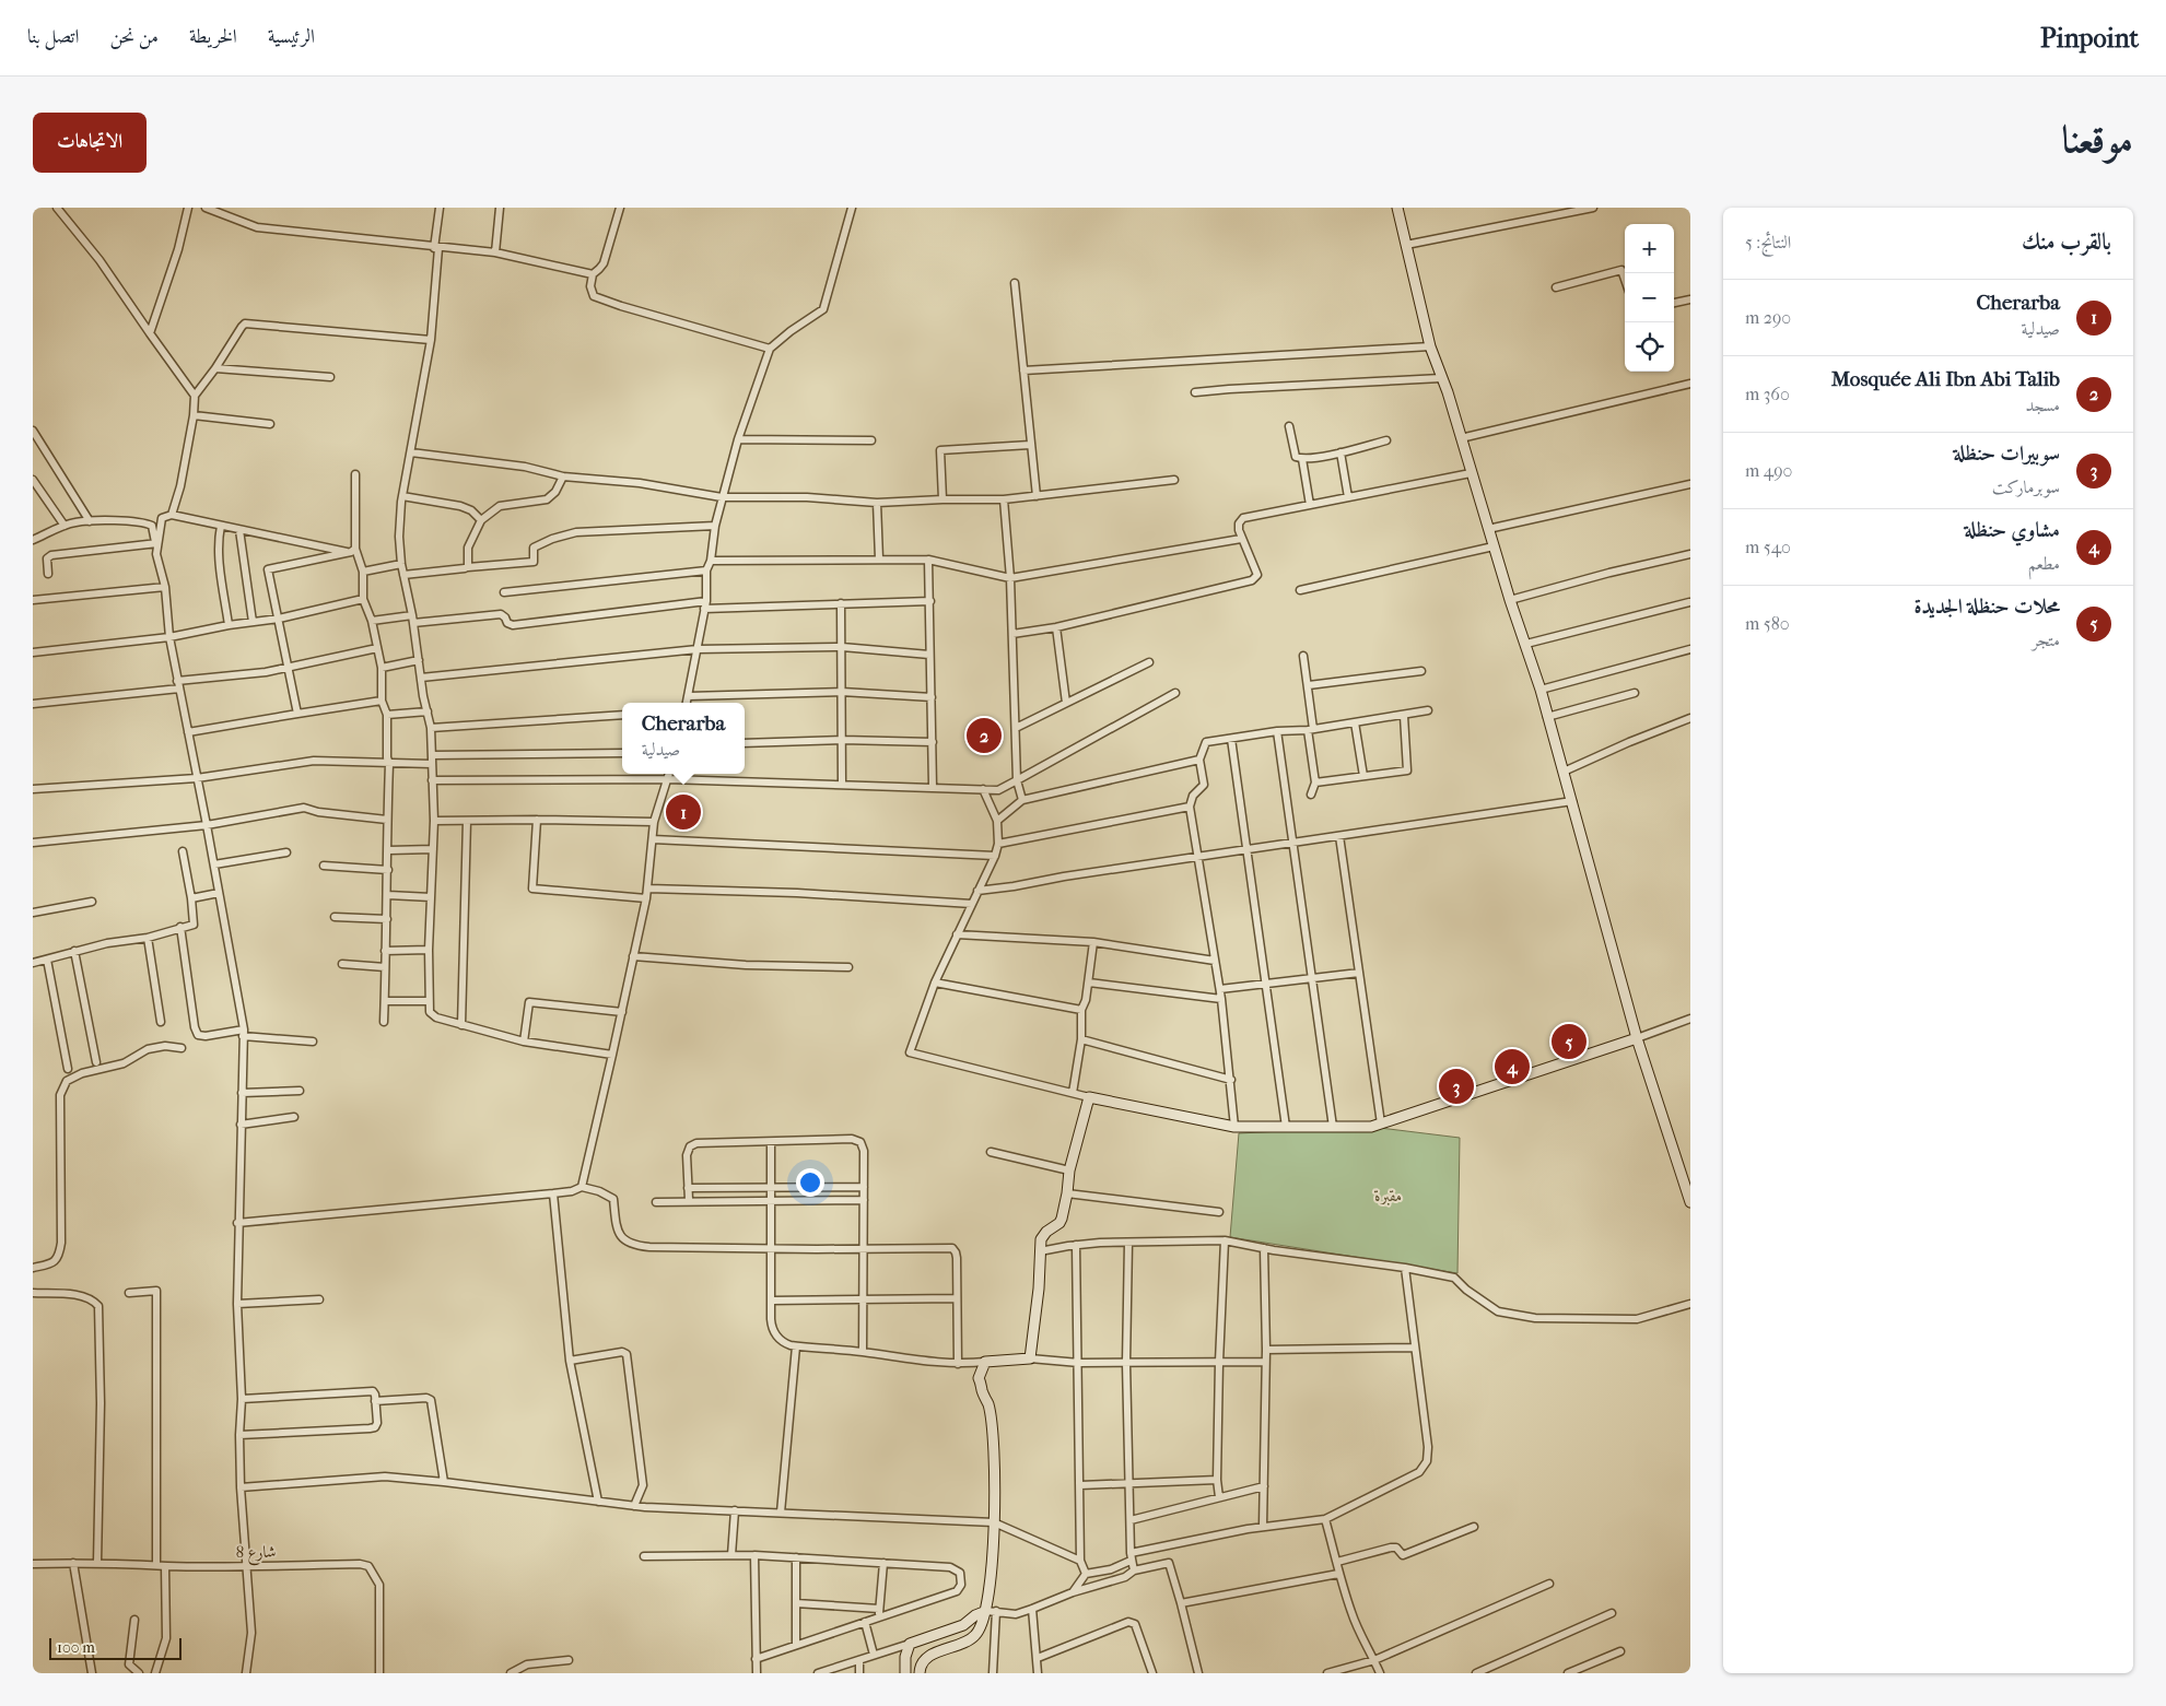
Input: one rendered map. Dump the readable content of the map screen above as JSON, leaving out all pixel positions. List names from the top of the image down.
{
  "streets": {
    "street": ["شارع 8"]
  },
  "parks": ["مقبرة"],
  "scale_bar": "100 m",
  "page": {
    "header": "Pinpoint",
    "nav": [
      "الرئيسية",
      "الخريطة",
      "من نحن",
      "اتصل بنا"
    ],
    "title": "موقعنا",
    "buttons": "الاتجاهات",
    "heading": ["بالقرب منك", "النتائج: 5"],
    "map_buttons": ["+", "−"],
    "list": [
      {
        "mark": "1",
        "name": "Cherarba",
        "note": "صيدلية",
        "value": "290 m"
      },
      {
        "mark": "2",
        "name": "Mosquée Ali Ibn Abi Talib",
        "note": "مسجد",
        "value": "360 m"
      },
      {
        "mark": "3",
        "name": "سوبيرات حنظلة",
        "note": "سوبرماركت",
        "value": "490 m"
      },
      {
        "mark": "4",
        "name": "مشاوي حنظلة",
        "note": "مطعم",
        "value": "540 m"
      },
      {
        "mark": "5",
        "name": "محلات حنظلة الجديدة",
        "note": "متجر",
        "value": "580 m"
      }
    ],
    "popup": ["Cherarba", "صيدلية"],
    "pins": [
      "2",
      "1",
      "5",
      "4",
      "3"
    ],
    "scale": "100 m"
  }
}
